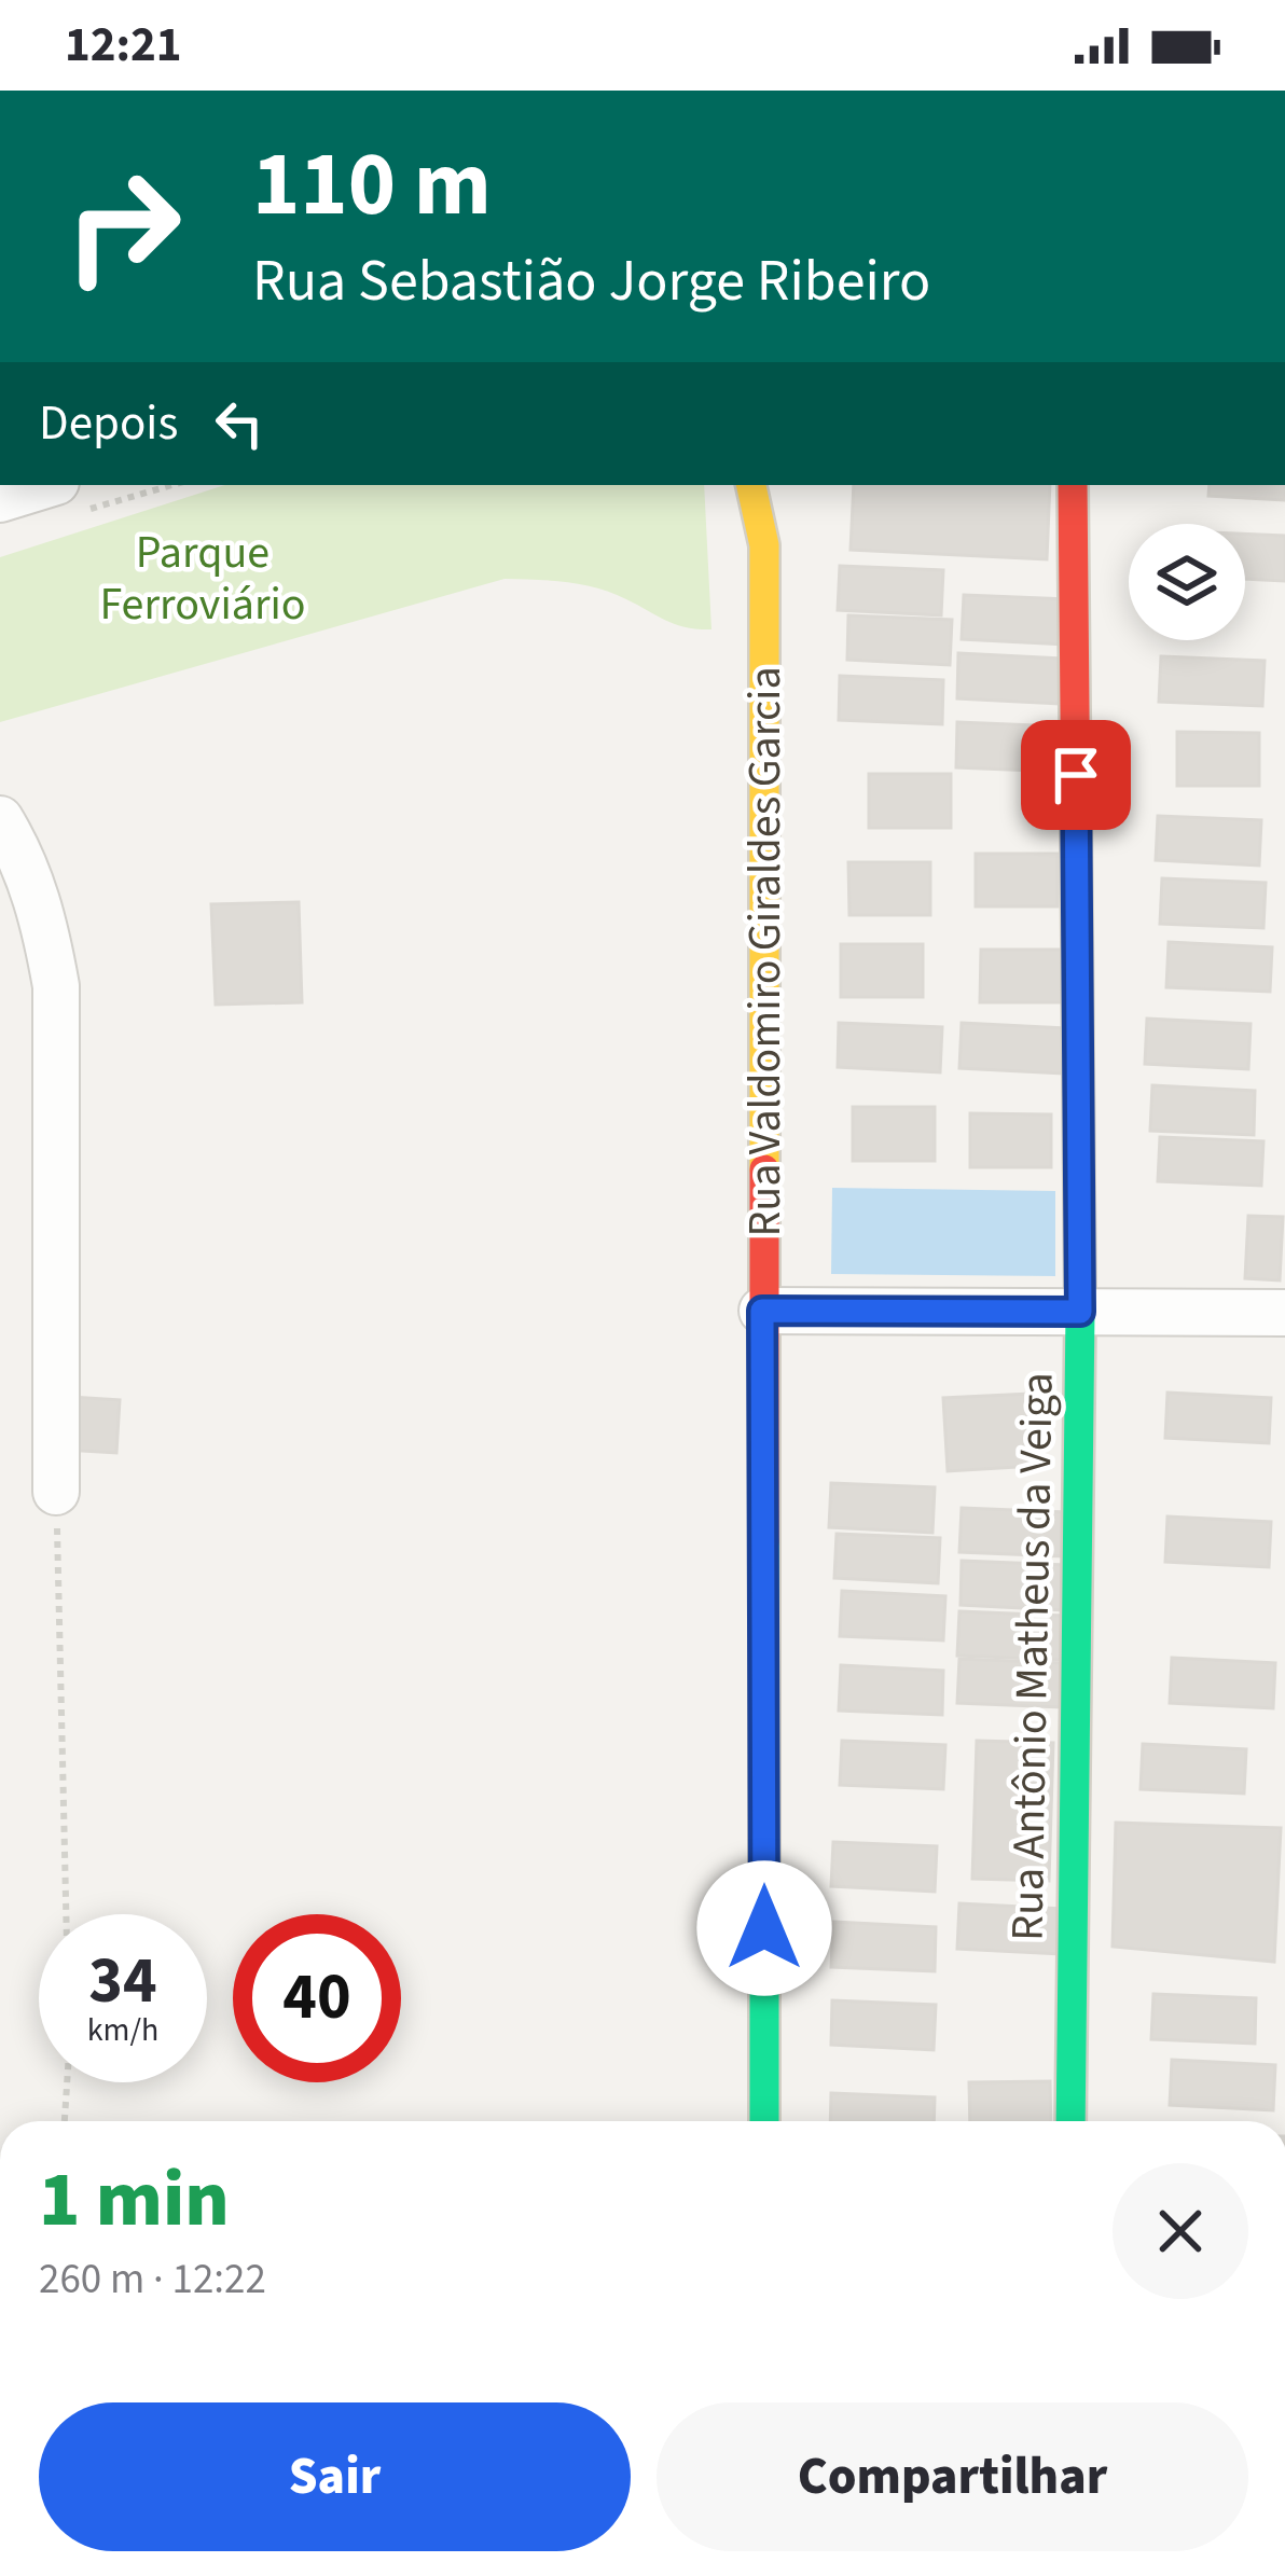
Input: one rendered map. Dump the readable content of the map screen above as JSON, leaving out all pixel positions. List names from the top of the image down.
{
  "streets": {
    "street": ["Rua Valdomiro Giraldes Garcia", "Rua Antônio Matheus da Veiga"]
  },
  "parks": ["Parque Ferroviário"],
  "page": {
    "status": "12:21",
    "turn": ["110 m", "Rua Sebastião Jorge Ribeiro"],
    "then": "Depois",
    "speed": "34 km/h",
    "limit": "40",
    "heading": ["1 min", "260 m · 12:22"],
    "buttons": ["Sair", "Compartilhar"]
  }
}
